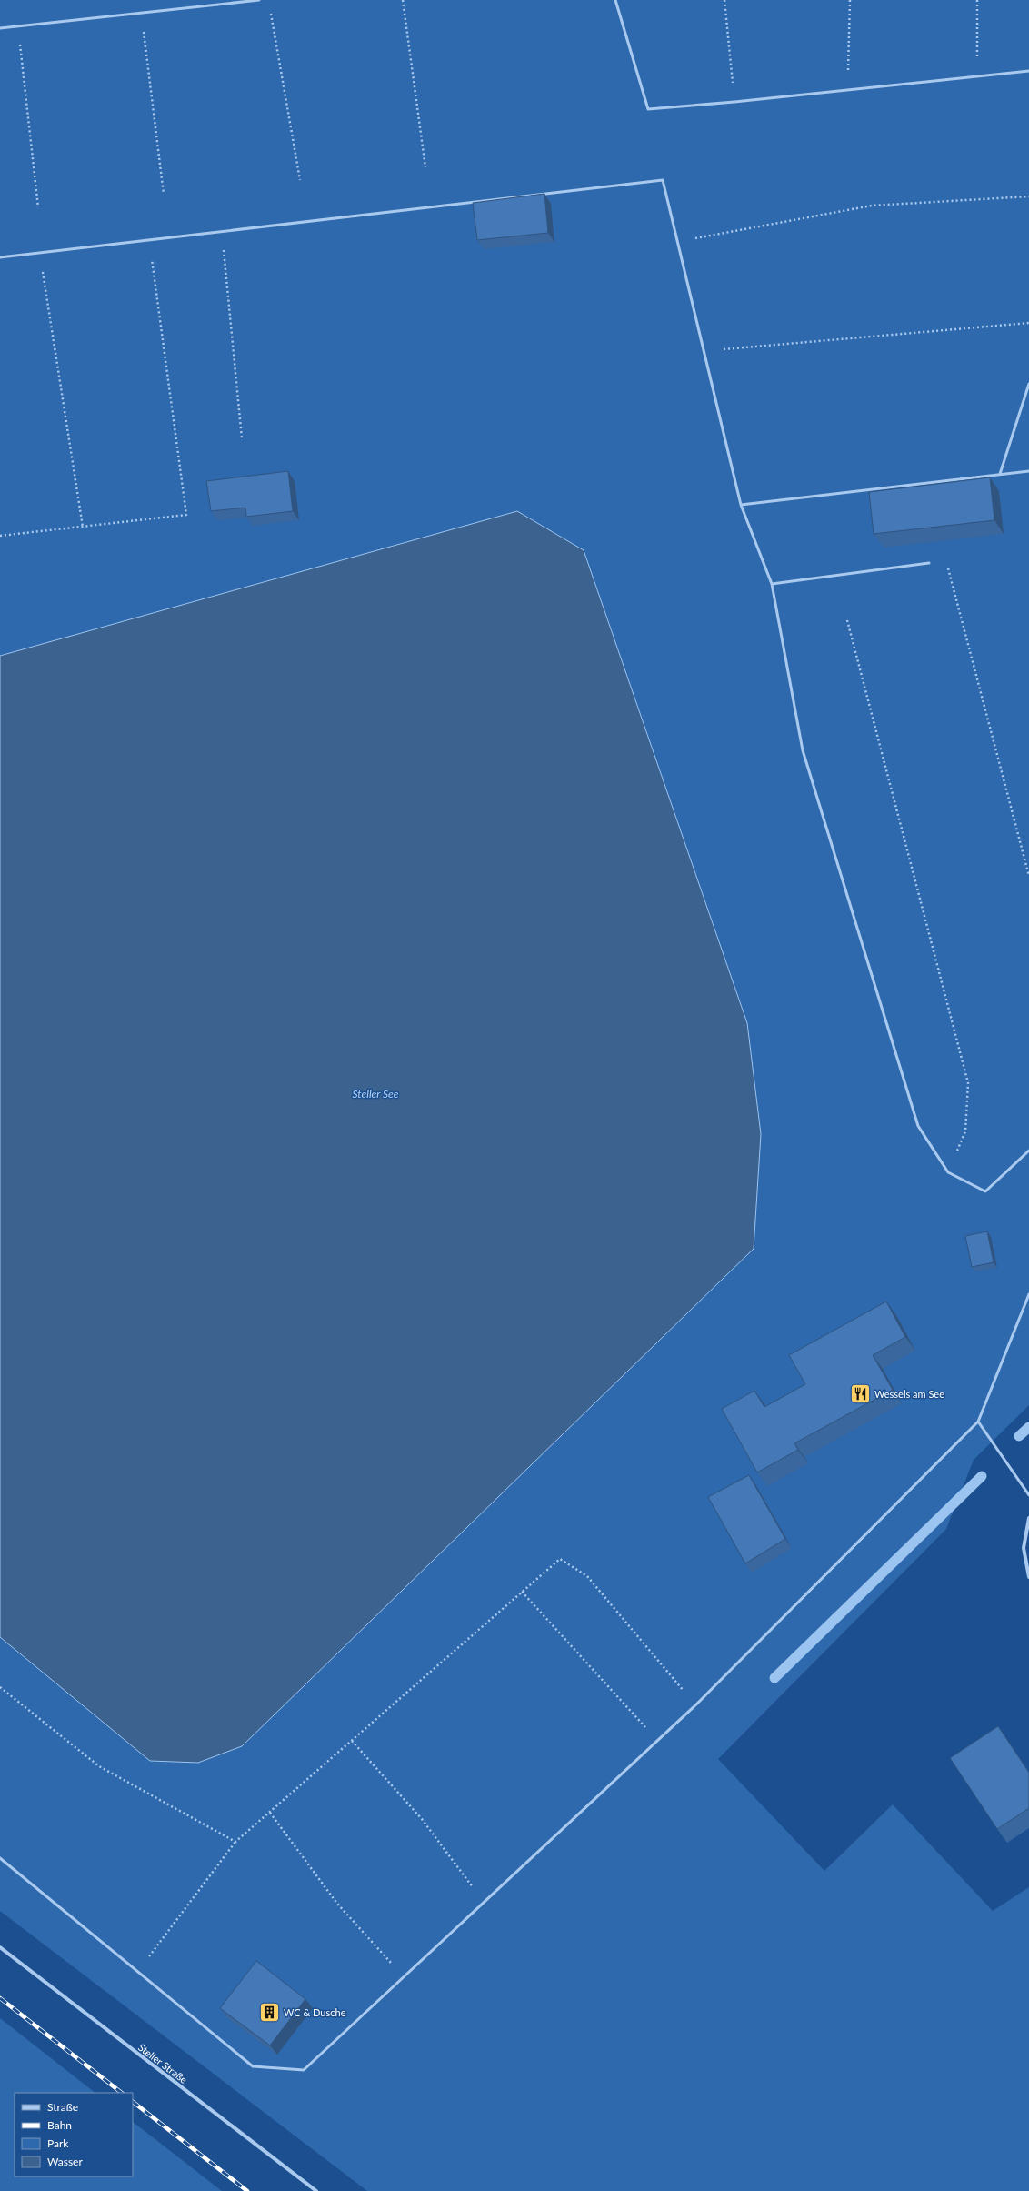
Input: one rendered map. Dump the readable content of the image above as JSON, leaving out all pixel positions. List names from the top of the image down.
{
  "streets": {
    "street": ["Steller Straße"]
  },
  "water": ["Steller See"],
  "places": {
    "restaurant": ["Wessels am See"],
    "building": ["WC & Dusche"]
  },
  "legend": [
    "Straße",
    "Bahn",
    "Park",
    "Wasser"
  ]
}
